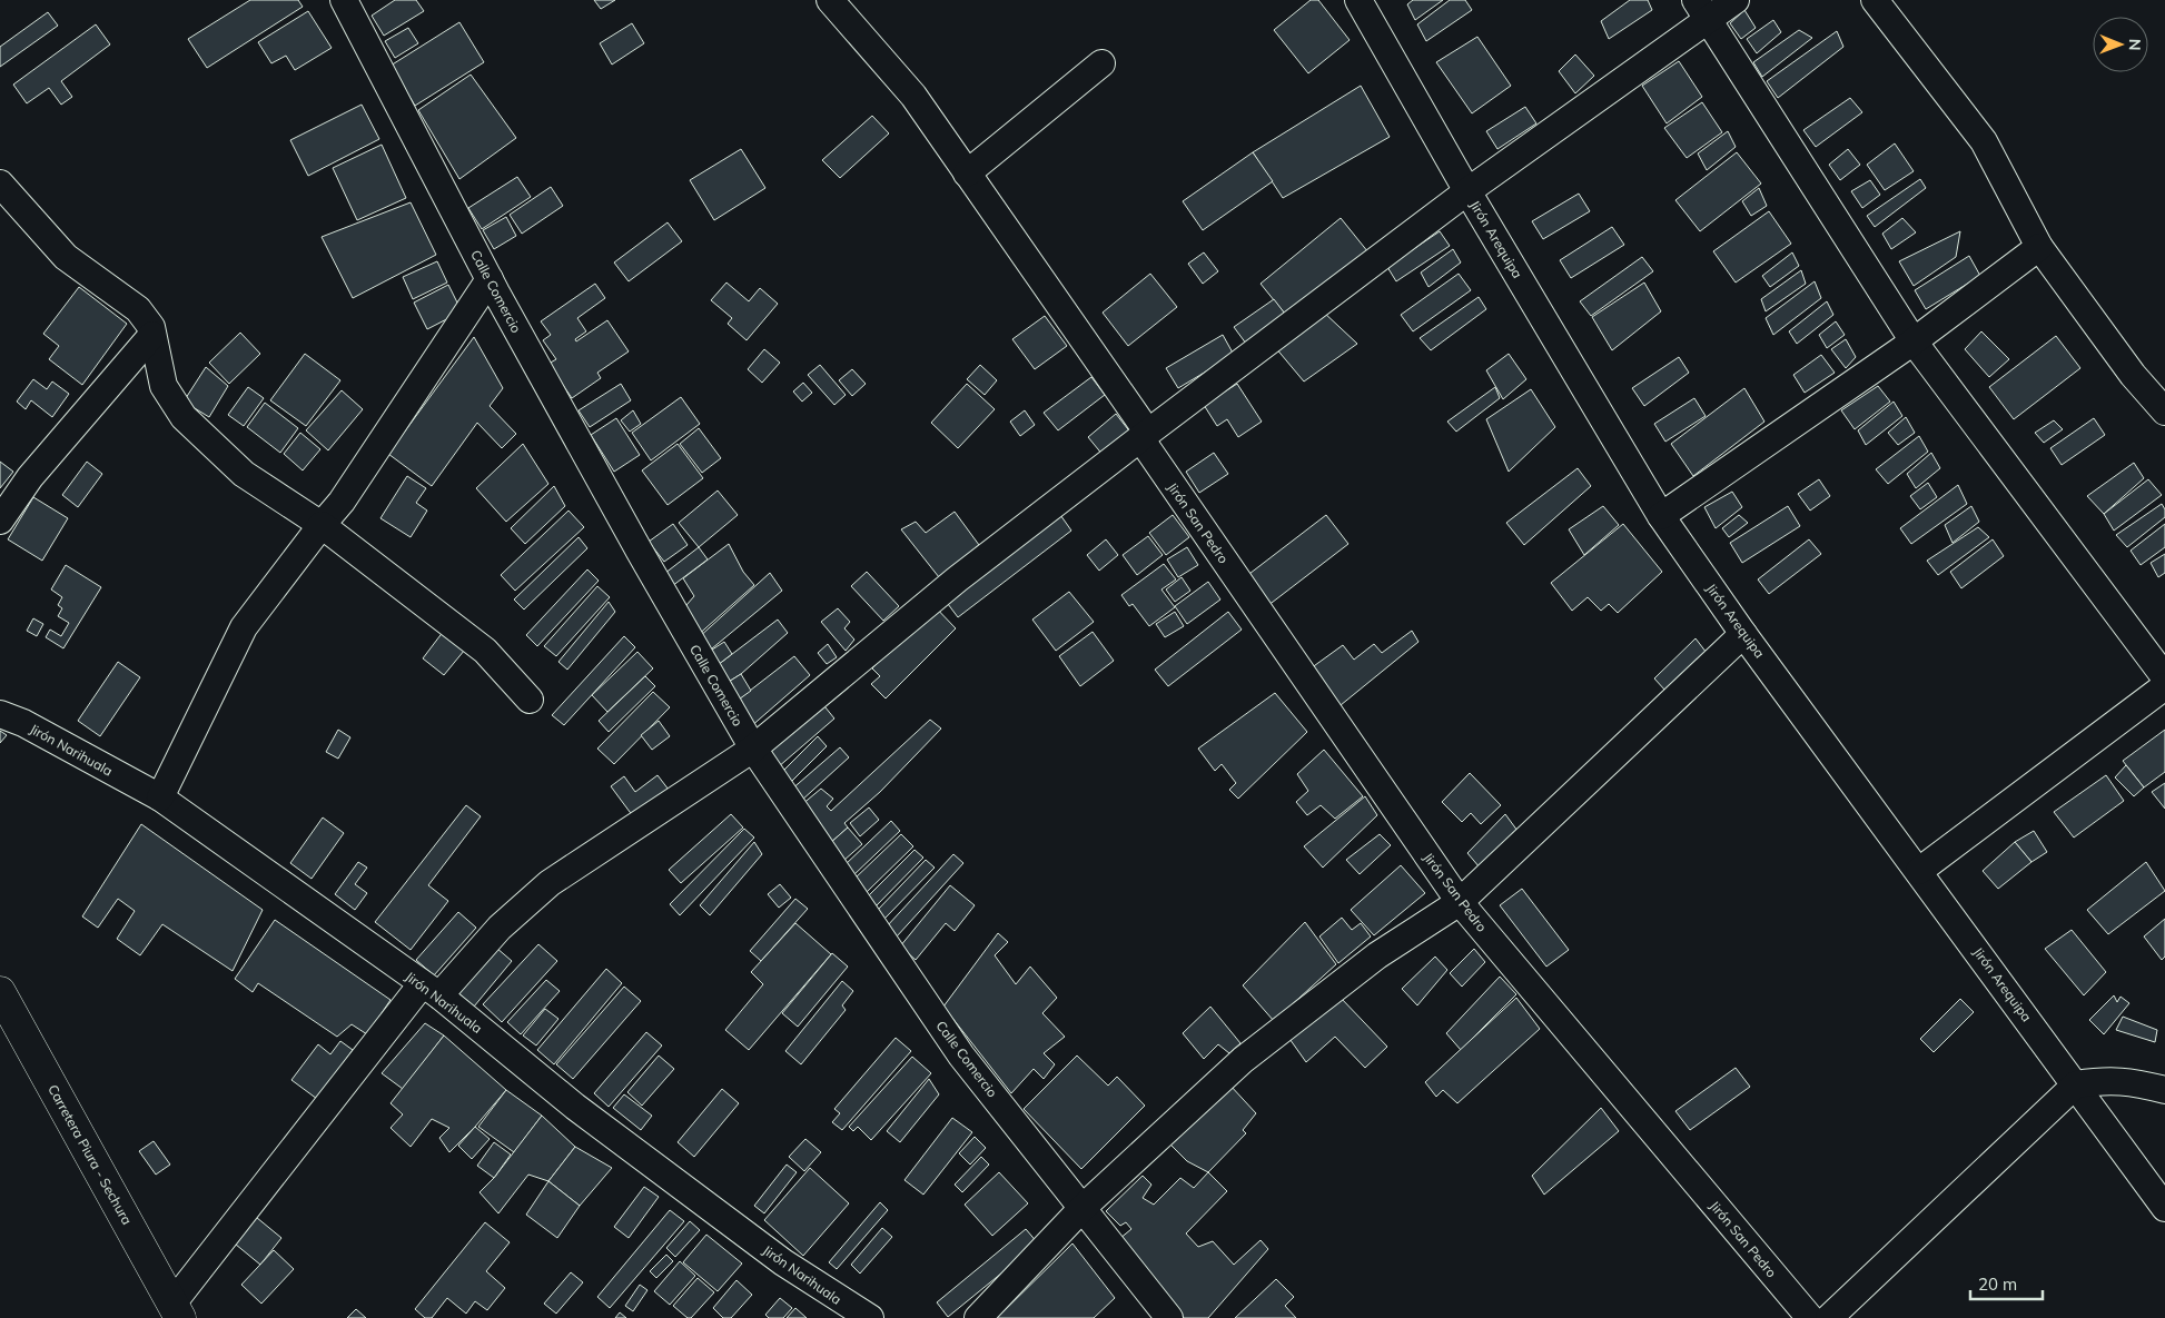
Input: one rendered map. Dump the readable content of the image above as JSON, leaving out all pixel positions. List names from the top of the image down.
{
  "streets": {
    "main road": ["Carretera Piura - Sechura"],
    "street": [
      "Jirón Arequipa",
      "Calle Comercio",
      "Jirón San Pedro",
      "Jirón Narihuala"
    ]
  },
  "scale_bar": "20 m",
  "north": "right"
}
